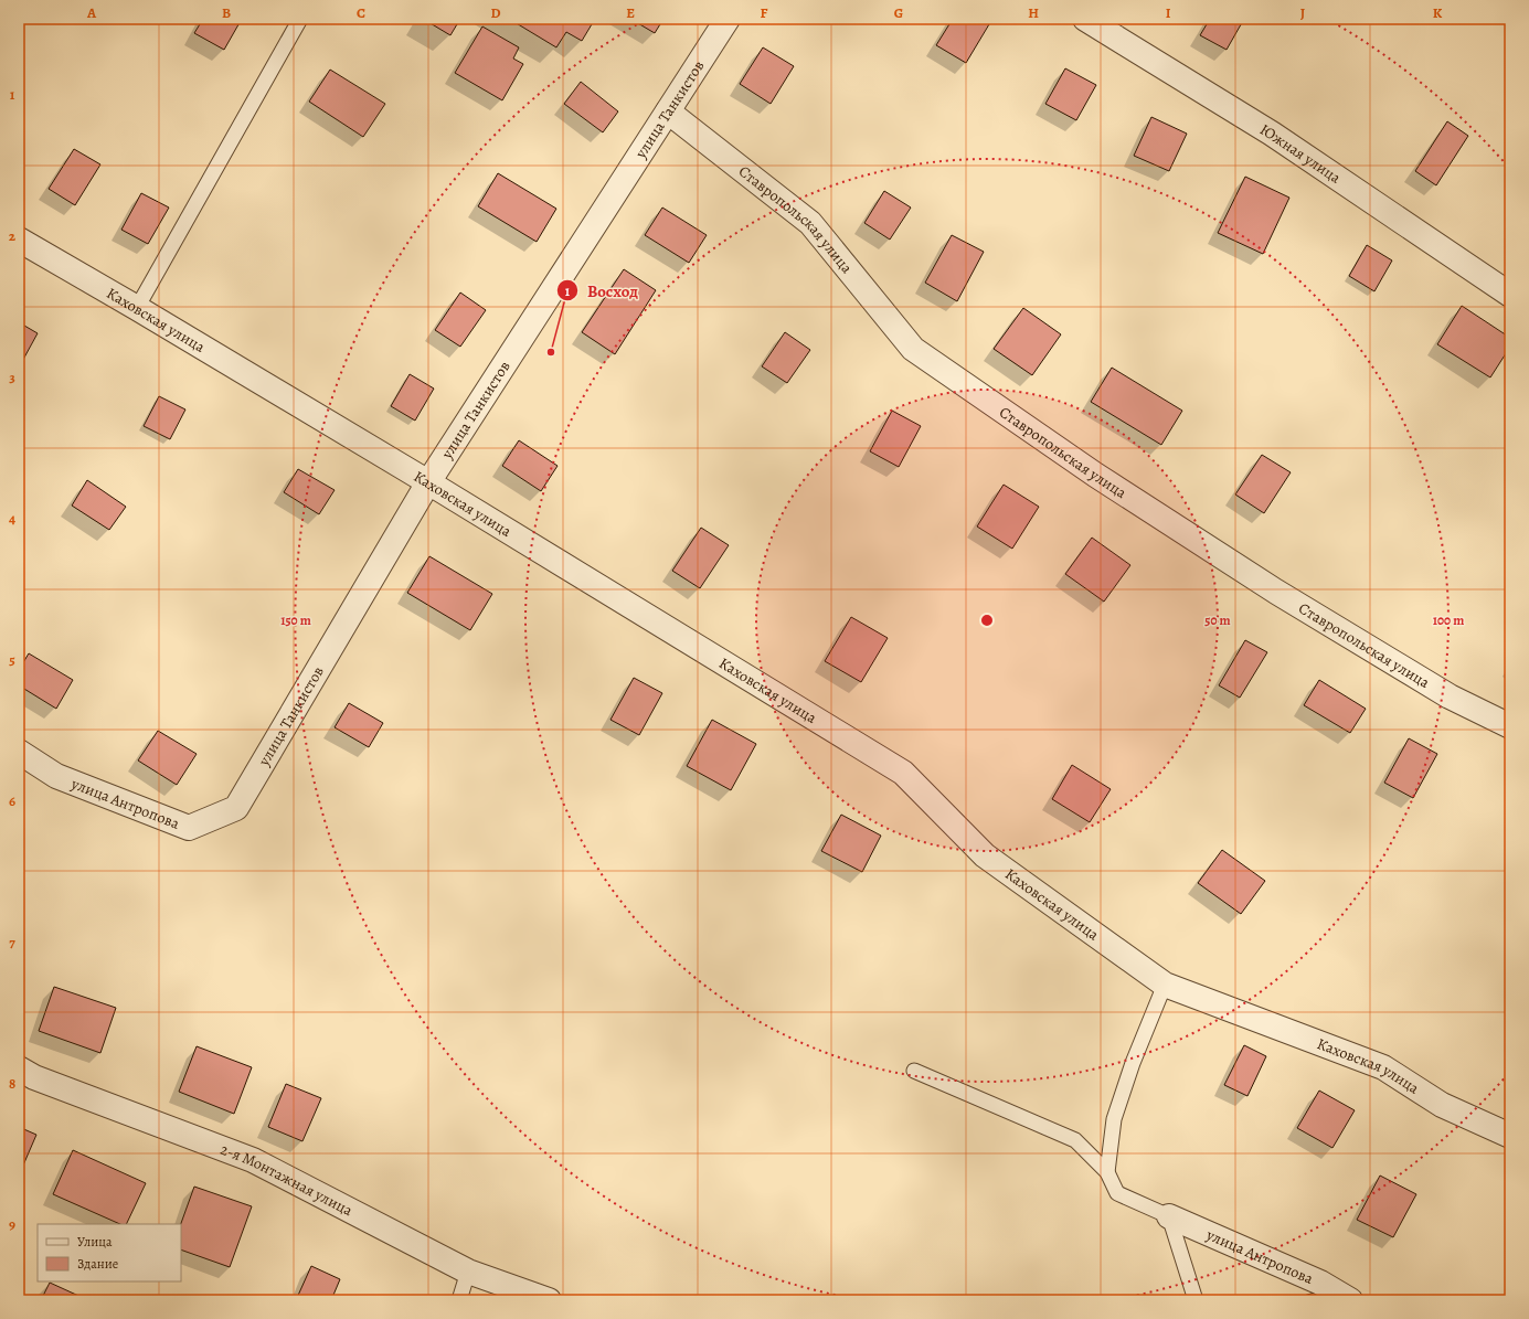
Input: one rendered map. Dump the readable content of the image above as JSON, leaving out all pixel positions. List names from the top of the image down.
{
  "streets": {
    "street": [
      "улица Танкистов",
      "Южная улица",
      "Ставропольская улица",
      "Каховская улица",
      "улица Антропова",
      "2-я Монтажная улица"
    ]
  },
  "crossings": [
    ["улица Танкистов", "Ставропольская улица"],
    ["улица Танкистов", "Каховская улица"],
    ["улица Танкистов", "улица Антропова"]
  ],
  "places": ["Восход"],
  "legend": ["Улица", "Здание"],
  "grid": {
    "columns": [
      "A",
      "B",
      "C",
      "D",
      "E",
      "F",
      "G",
      "H",
      "I",
      "J",
      "K"
    ],
    "rows": [
      "1",
      "2",
      "3",
      "4",
      "5",
      "6",
      "7",
      "8",
      "9"
    ]
  },
  "rings": ["50 m", "100 m", "150 m"]
}
